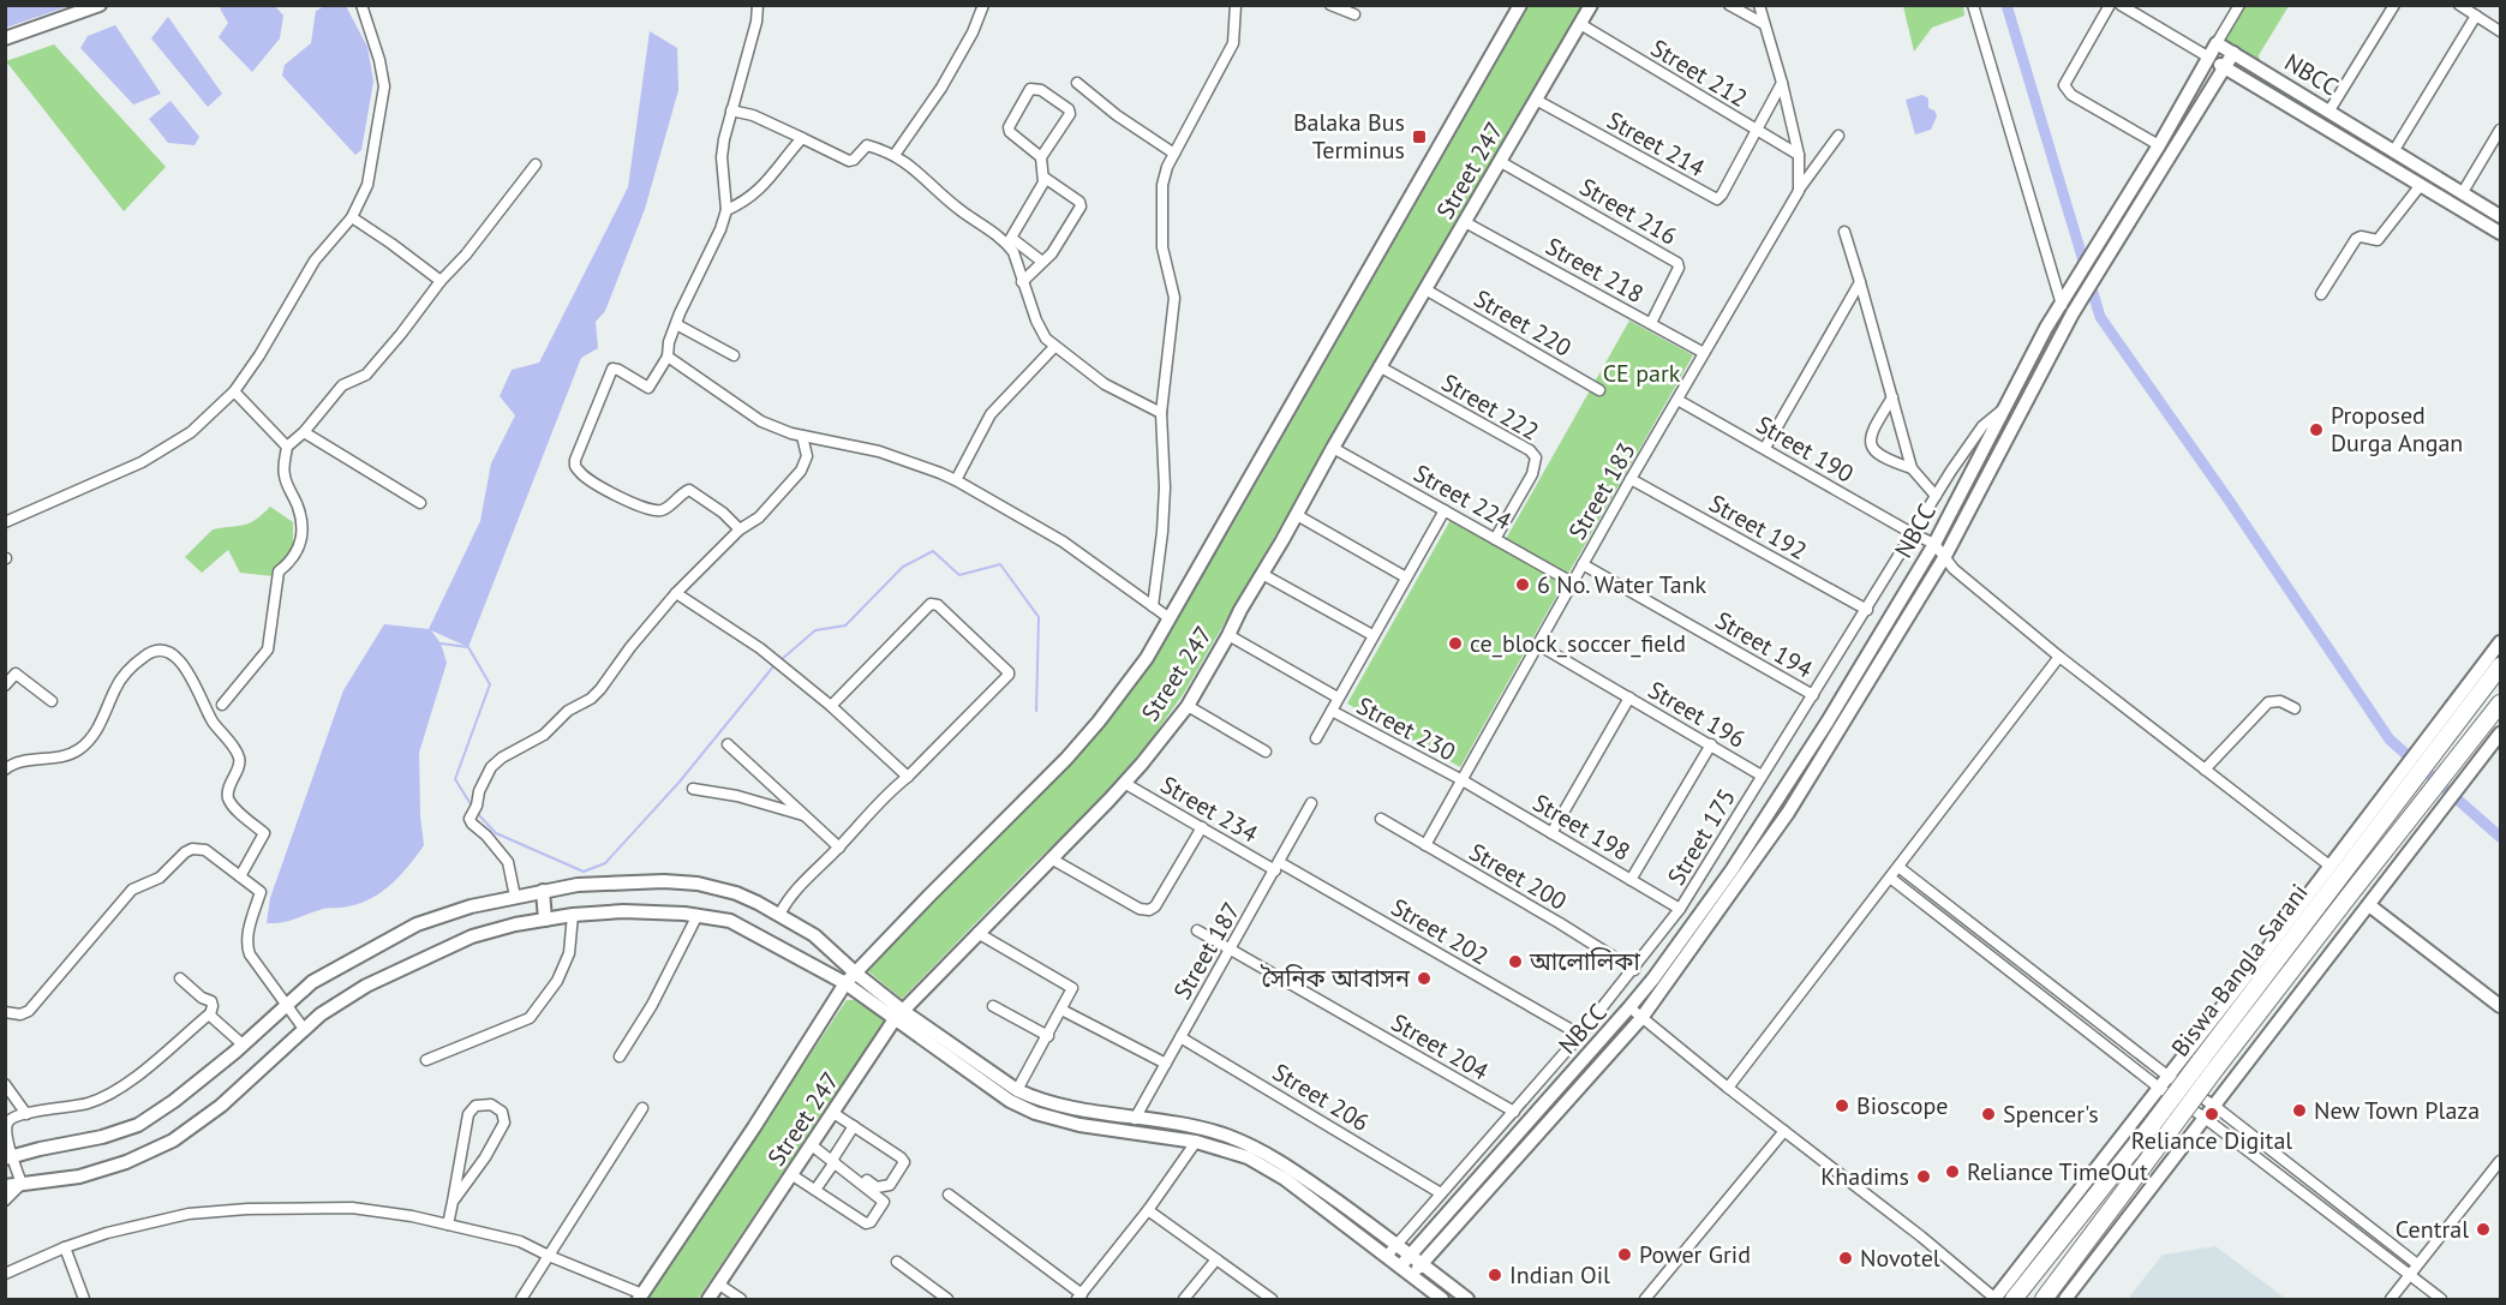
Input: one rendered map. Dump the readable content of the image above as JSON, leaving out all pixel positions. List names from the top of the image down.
{
  "streets": {
    "main road": ["Biswa Bangla Sarani"],
    "street": [
      "Street 212",
      "NBCC",
      "Street 214",
      "Street 247",
      "Street 216",
      "Street 218",
      "Street 220",
      "Street 222",
      "Street 190",
      "Street 183",
      "Street 224",
      "Street 192",
      "Street 194",
      "Street 196",
      "Street 230",
      "Street 234",
      "Street 198",
      "Street 175",
      "Street 200",
      "Street 202",
      "Street 187",
      "Street 204",
      "Street 206"
    ]
  },
  "crossings": [
    ["Street 212", "Street 214"],
    ["Street 212", "Street 247"],
    ["NBCC", "Street 190"],
    ["NBCC", "Street 175"],
    ["Street 214", "Street 247"],
    ["Street 247", "Street 216"],
    ["Street 247", "Street 218"],
    ["Street 247", "Street 220"],
    ["Street 247", "Street 222"],
    ["Street 247", "Street 224"],
    ["Street 247", "Street 230"],
    ["Street 247", "Street 234"],
    ["Street 216", "Street 218"],
    ["Street 218", "Street 183"],
    ["Street 222", "Street 224"],
    ["Street 190", "Street 183"],
    ["Street 190", "Street 175"],
    ["Street 183", "Street 224"],
    ["Street 183", "Street 192"],
    ["Street 183", "Street 194"],
    ["Street 183", "Street 196"],
    ["Street 183", "Street 230"],
    ["Street 183", "Street 198"],
    ["Street 183", "Street 200"],
    ["Street 192", "Street 175"],
    ["Street 194", "Street 175"],
    ["Street 196", "Street 175"],
    ["Street 230", "Street 198"],
    ["Street 234", "Street 202"],
    ["Street 234", "Street 187"],
    ["Street 198", "Street 175"],
    ["Street 175", "Street 200"],
    ["Street 175", "Street 202"],
    ["Street 175", "Street 204"],
    ["Street 175", "Street 206"],
    ["Street 202", "Street 187"],
    ["Street 187", "Street 204"],
    ["Street 187", "Street 206"]
  ],
  "parks": ["CE park"],
  "places": {
    "transit": ["Balaka Bus Terminus"],
    "other": [
      "Proposed Durga Angan",
      "6 No. Water Tank",
      "ce_block_soccer_field",
      "আলোলিকা",
      "সৈনিক আবাসন",
      "Bioscope",
      "New Town Plaza",
      "Spencer's",
      "Reliance Digital",
      "Reliance TimeOut",
      "Khadims",
      "Central",
      "Power Grid",
      "Novotel",
      "Indian Oil"
    ]
  }
}
